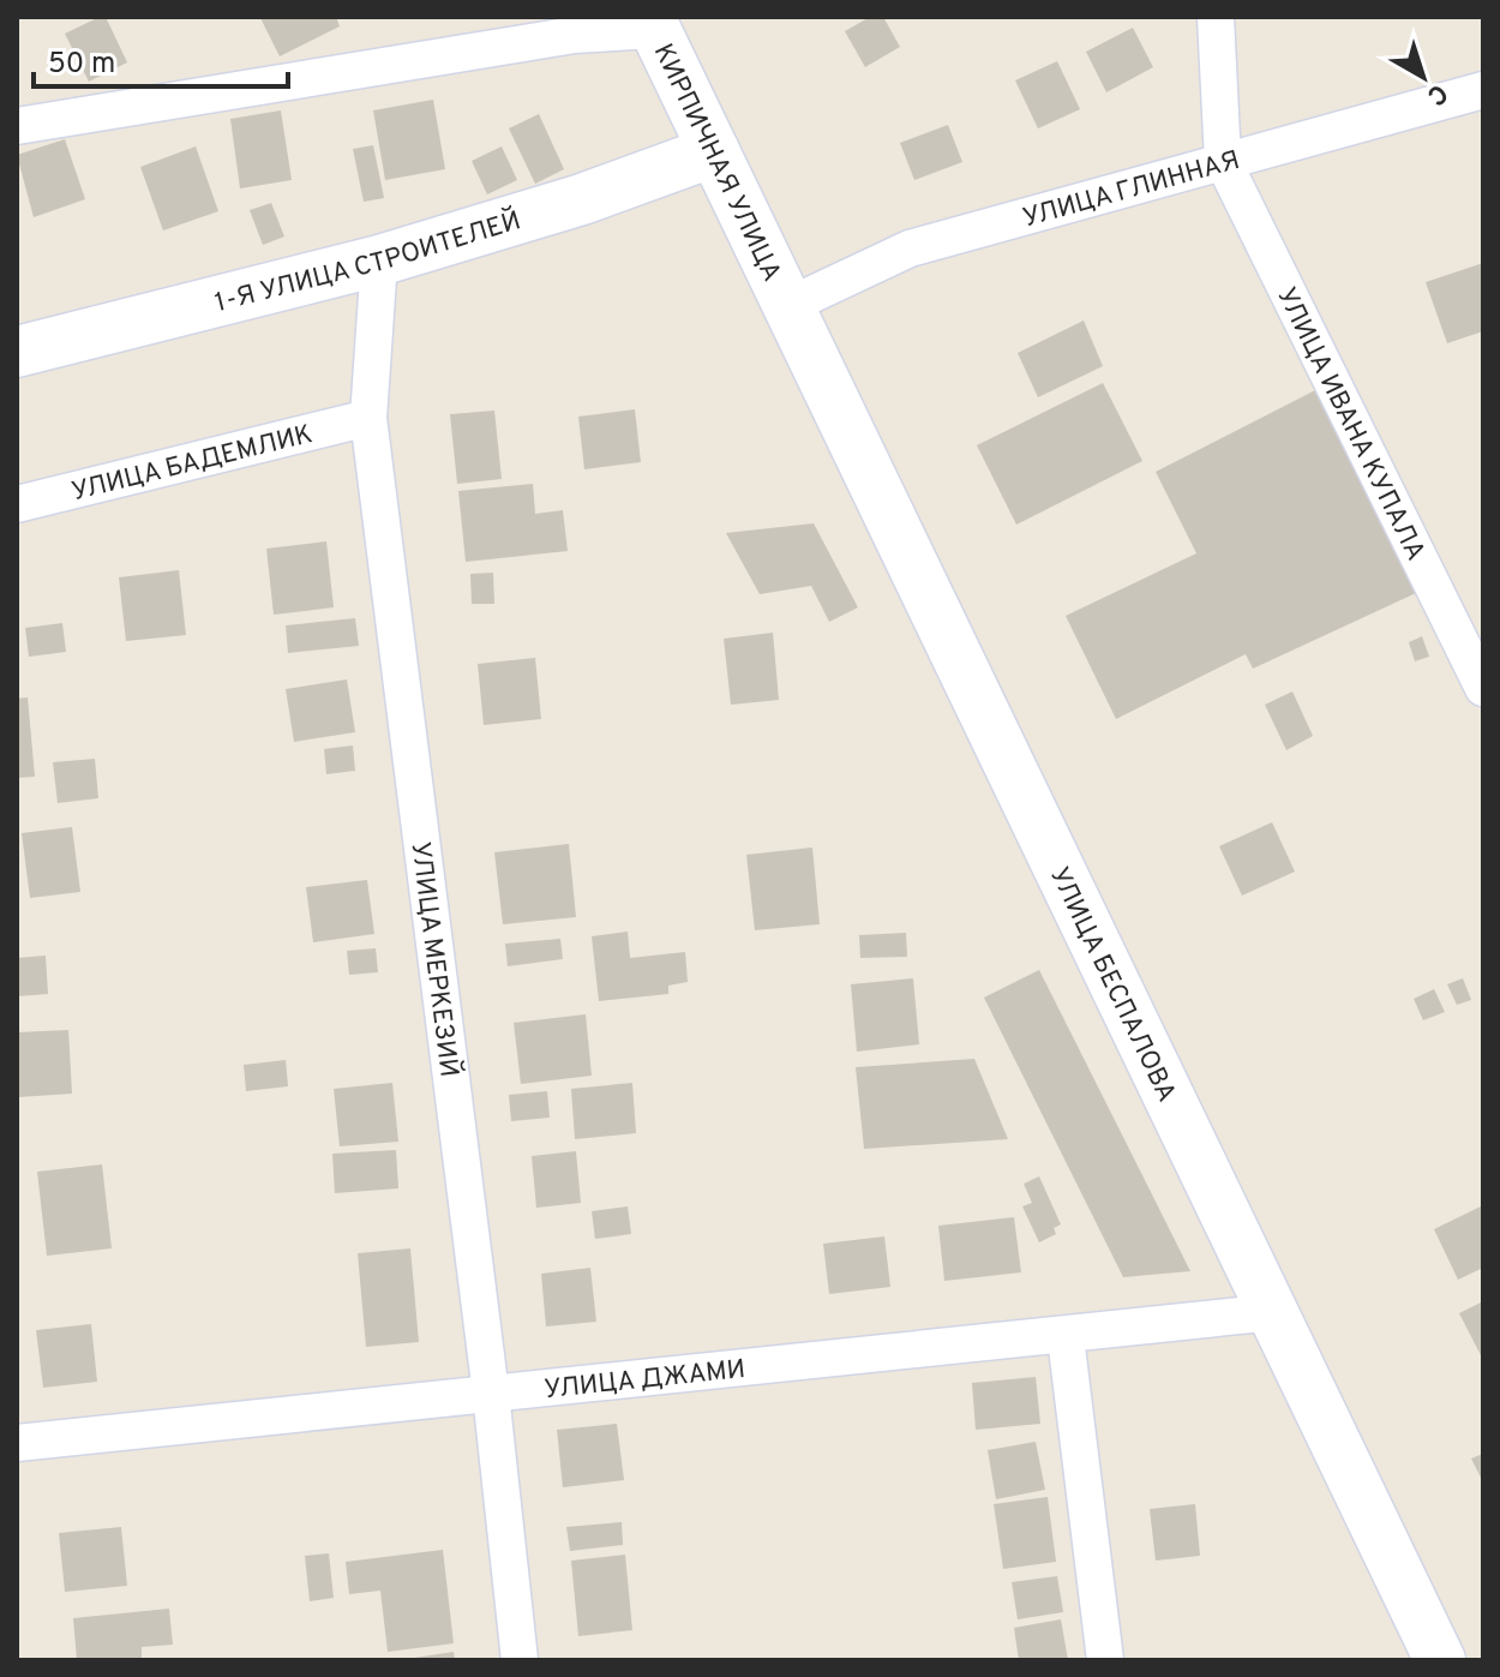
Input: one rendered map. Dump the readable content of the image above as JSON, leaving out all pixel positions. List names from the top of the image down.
{
  "streets": {
    "main road": ["КИРПИЧНАЯ УЛИЦА", "1-Я УЛИЦА СТРОИТЕЛЕЙ", "УЛИЦА БЕСПАЛОВА"],
    "street": [
      "УЛИЦА ГЛИННАЯ",
      "УЛИЦА ИВАНА КУПАЛА",
      "УЛИЦА БАДЕМЛИК",
      "УЛИЦА МЕРКЕЗИЙ",
      "УЛИЦА ДЖАМИ"
    ]
  },
  "crossings": [
    ["КИРПИЧНАЯ УЛИЦА", "УЛИЦА ГЛИННАЯ"],
    ["КИРПИЧНАЯ УЛИЦА", "1-Я УЛИЦА СТРОИТЕЛЕЙ"],
    ["КИРПИЧНАЯ УЛИЦА", "УЛИЦА БЕСПАЛОВА"],
    ["УЛИЦА ГЛИННАЯ", "УЛИЦА ИВАНА КУПАЛА"],
    ["УЛИЦА ГЛИННАЯ", "УЛИЦА БЕСПАЛОВА"],
    ["1-Я УЛИЦА СТРОИТЕЛЕЙ", "УЛИЦА МЕРКЕЗИЙ"],
    ["УЛИЦА БАДЕМЛИК", "УЛИЦА МЕРКЕЗИЙ"],
    ["УЛИЦА МЕРКЕЗИЙ", "УЛИЦА ДЖАМИ"],
    ["УЛИЦА БЕСПАЛОВА", "УЛИЦА ДЖАМИ"]
  ],
  "scale_bar": "50 m",
  "north": "bottom right"
}
